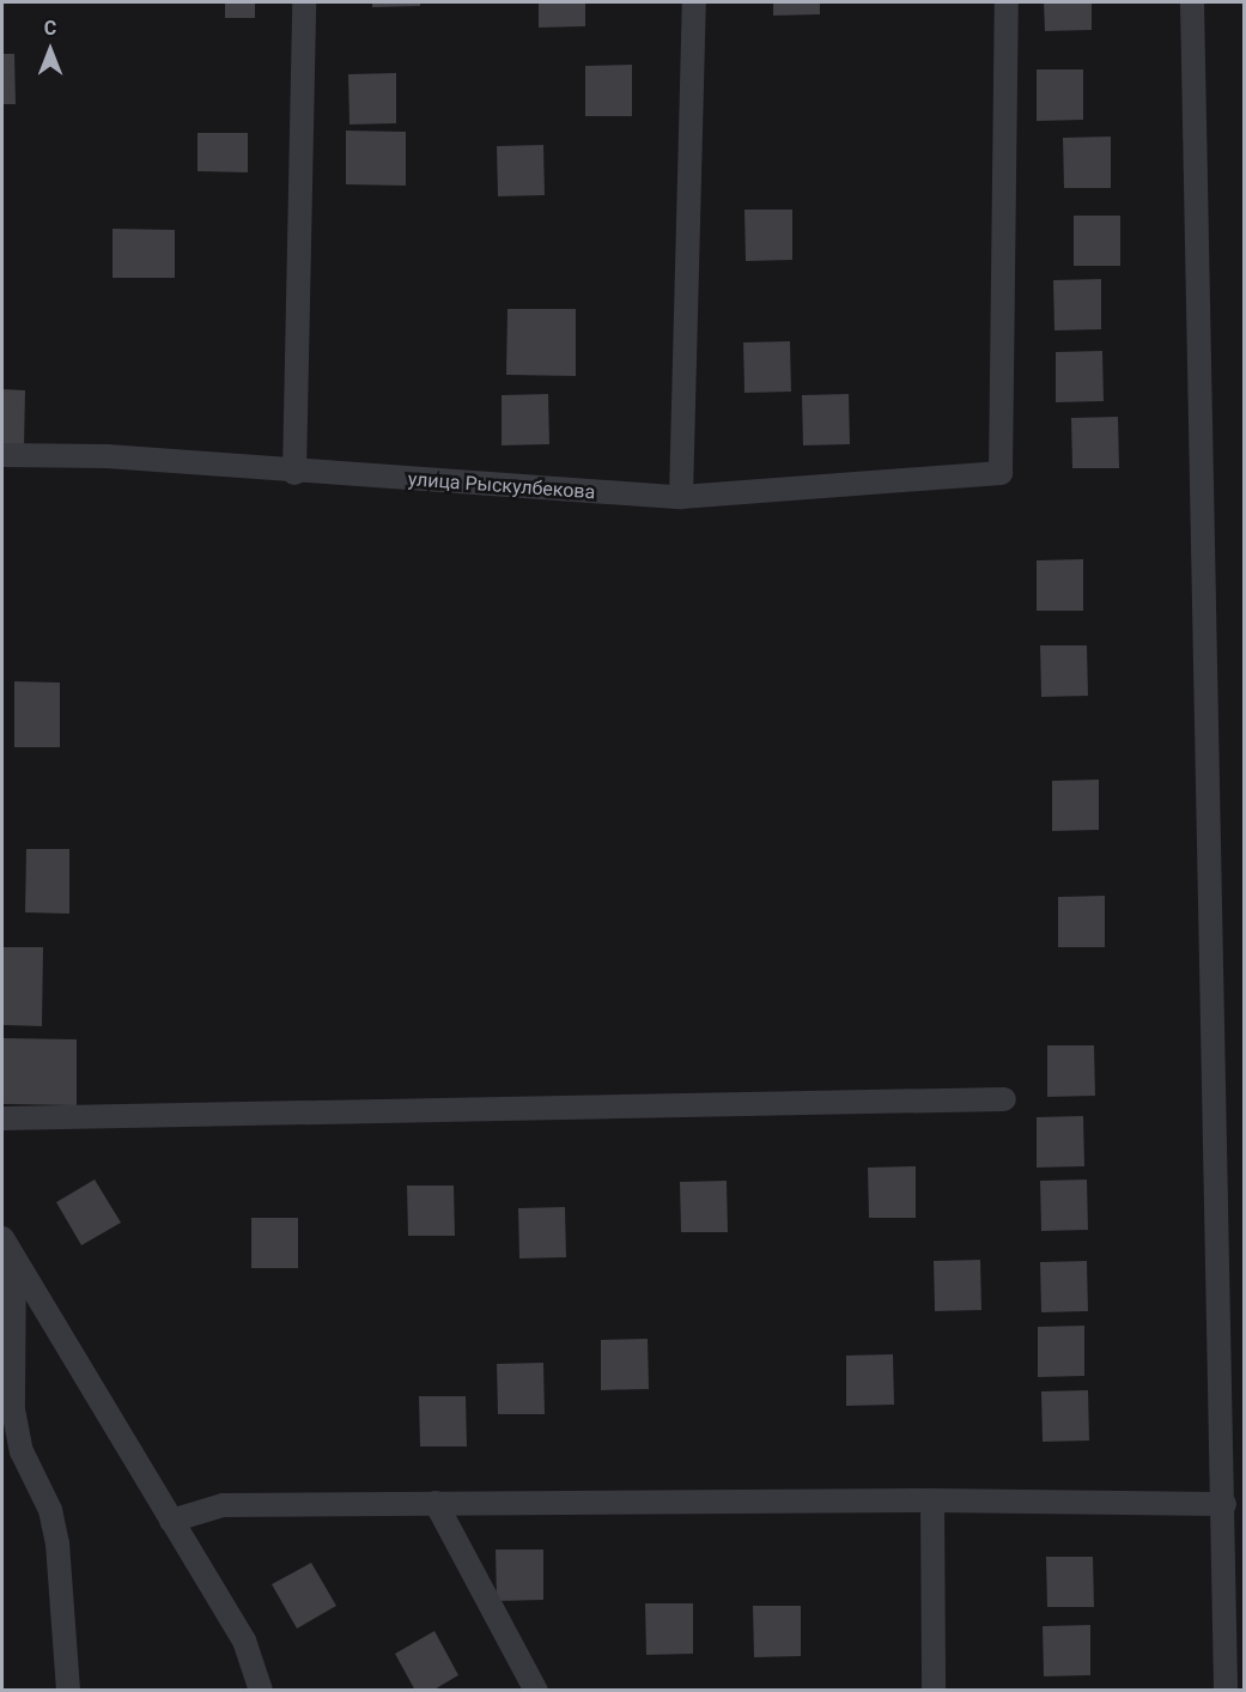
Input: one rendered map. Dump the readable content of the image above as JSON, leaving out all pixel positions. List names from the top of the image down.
{
  "streets": {
    "street": ["улица Рыскулбекова"]
  },
  "north": "top"
}
